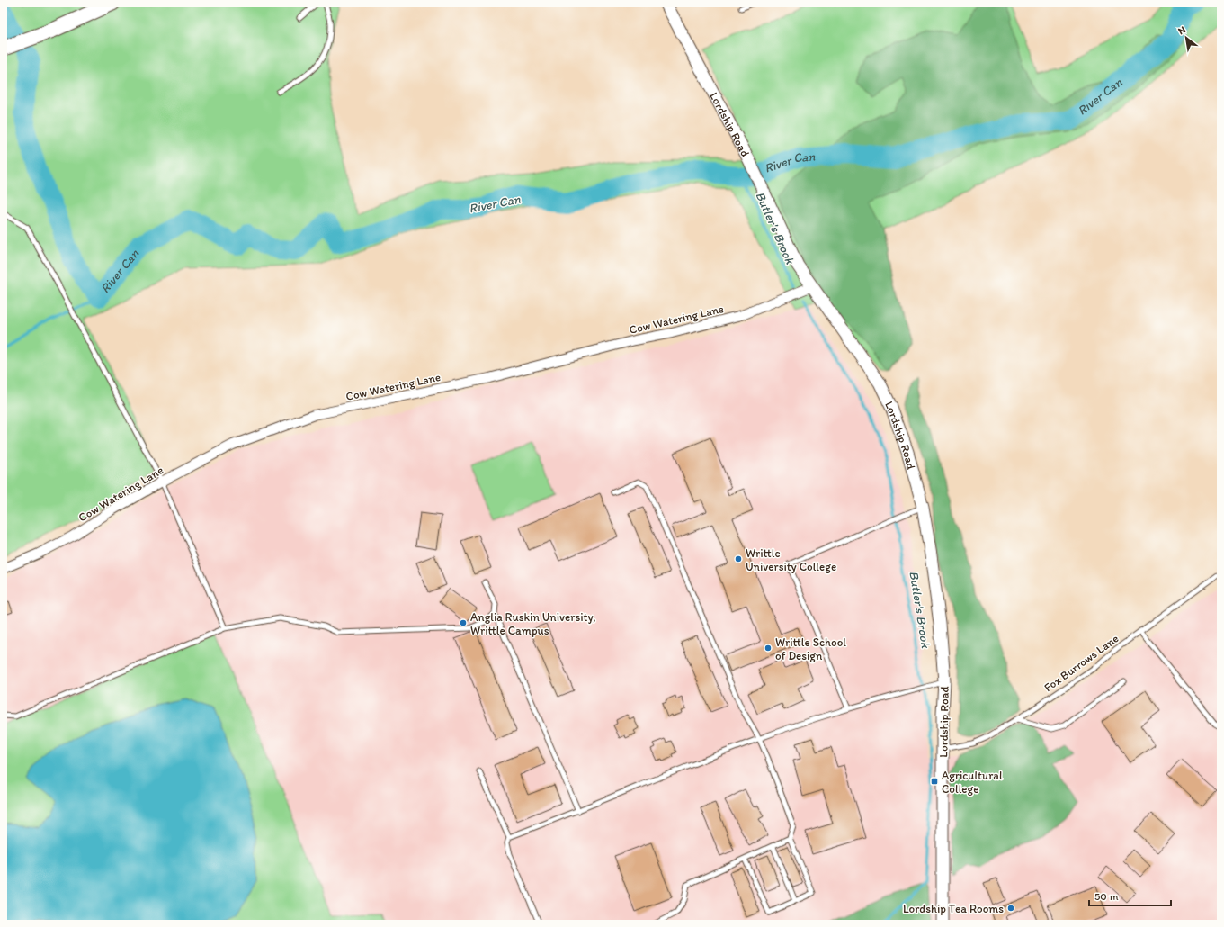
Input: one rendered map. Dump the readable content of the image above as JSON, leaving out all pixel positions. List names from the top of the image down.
{
  "streets": {
    "street": ["Lordship Road", "Cow Watering Lane"],
    "lane": ["Fox Burrows Lane"]
  },
  "crossings": [
    ["Lordship Road", "Cow Watering Lane"],
    ["Lordship Road", "Fox Burrows Lane"]
  ],
  "water": ["River Can", "Butler's Brook"],
  "places": {
    "other": [
      "Writtle University College",
      "Anglia Ruskin University, Writtle Campus",
      "Writtle School of Design",
      "Lordship Tea Rooms"
    ],
    "transit": ["Agricultural College"]
  },
  "scale_bar": "50 m",
  "north": "top left"
}
